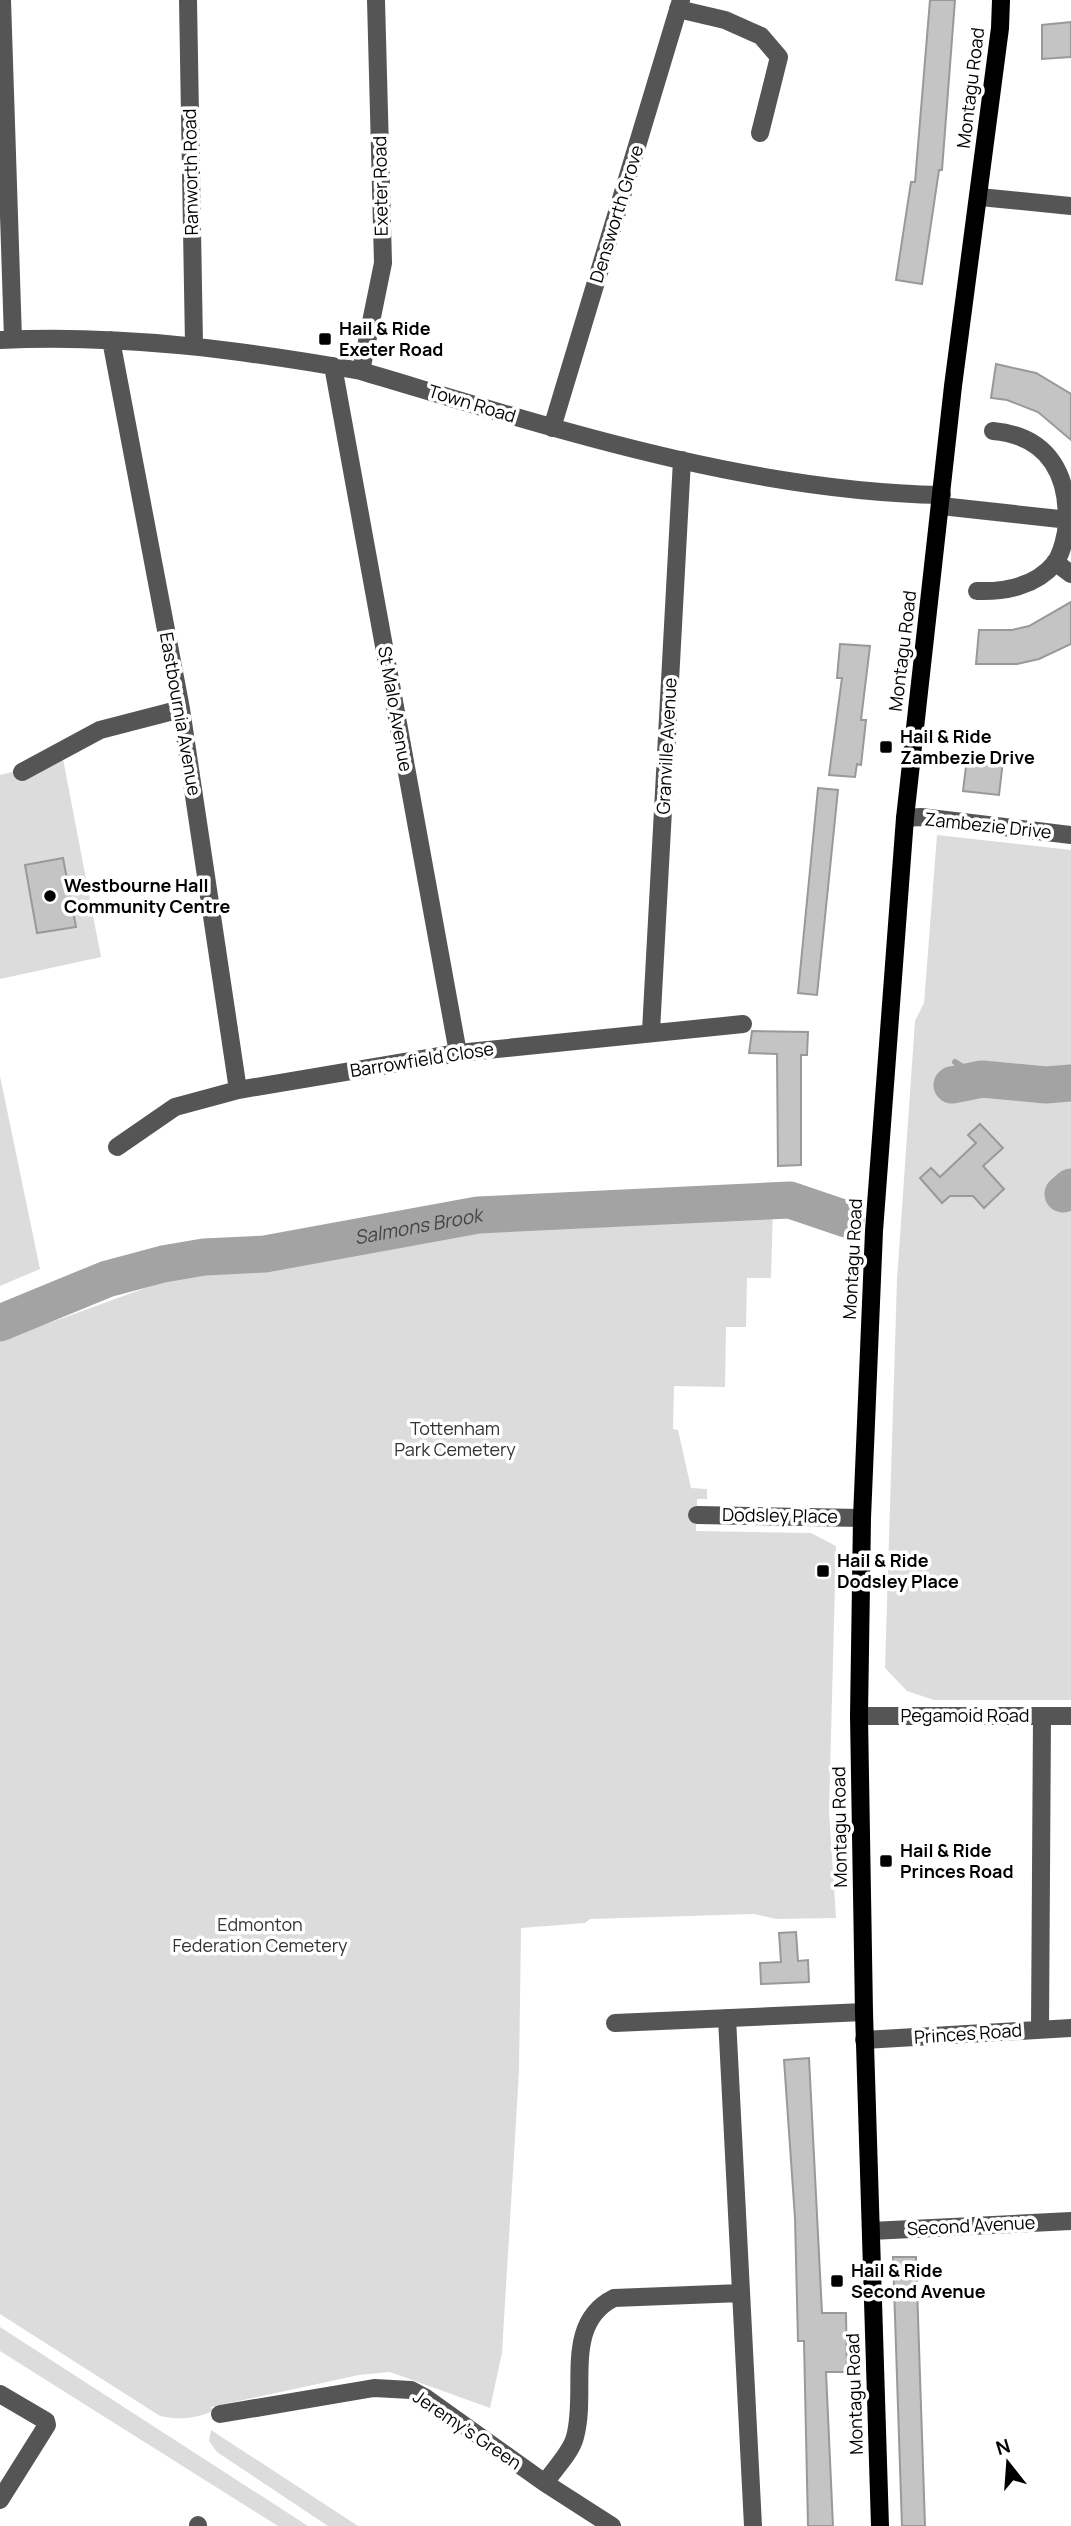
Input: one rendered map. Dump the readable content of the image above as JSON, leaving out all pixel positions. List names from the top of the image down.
{
  "streets": {
    "main road": ["Montagu Road"],
    "street": [
      "Ranworth Road",
      "Exeter Road",
      "Densworth Grove",
      "Town Road",
      "St Malo Avenue",
      "Eastbournia Avenue",
      "Granville Avenue",
      "Zambezie Drive",
      "Barrowfield Close",
      "Dodsley Place",
      "Pegamoid Road",
      "Princes Road",
      "Second Avenue",
      "Jeremy's Green"
    ]
  },
  "crossings": [
    ["Montagu Road", "Town Road"],
    ["Montagu Road", "Zambezie Drive"],
    ["Montagu Road", "Dodsley Place"],
    ["Montagu Road", "Pegamoid Road"],
    ["Montagu Road", "Princes Road"],
    ["Montagu Road", "Second Avenue"],
    ["Ranworth Road", "Town Road"],
    ["Exeter Road", "Town Road"],
    ["Densworth Grove", "Town Road"],
    ["Town Road", "St Malo Avenue"],
    ["Town Road", "Eastbournia Avenue"],
    ["Town Road", "Granville Avenue"],
    ["St Malo Avenue", "Barrowfield Close"],
    ["Eastbournia Avenue", "Barrowfield Close"],
    ["Granville Avenue", "Barrowfield Close"]
  ],
  "water": ["Salmons Brook"],
  "parks": ["Tottenham Park Cemetery", "Edmonton Federation Cemetery"],
  "places": {
    "transit": [
      "Hail & Ride Exeter Road",
      "Hail & Ride Zambezie Drive",
      "Hail & Ride Dodsley Place",
      "Hail & Ride Princes Road",
      "Hail & Ride Second Avenue"
    ],
    "other": ["Westbourne Hall Community Centre"]
  },
  "north": "top"
}
